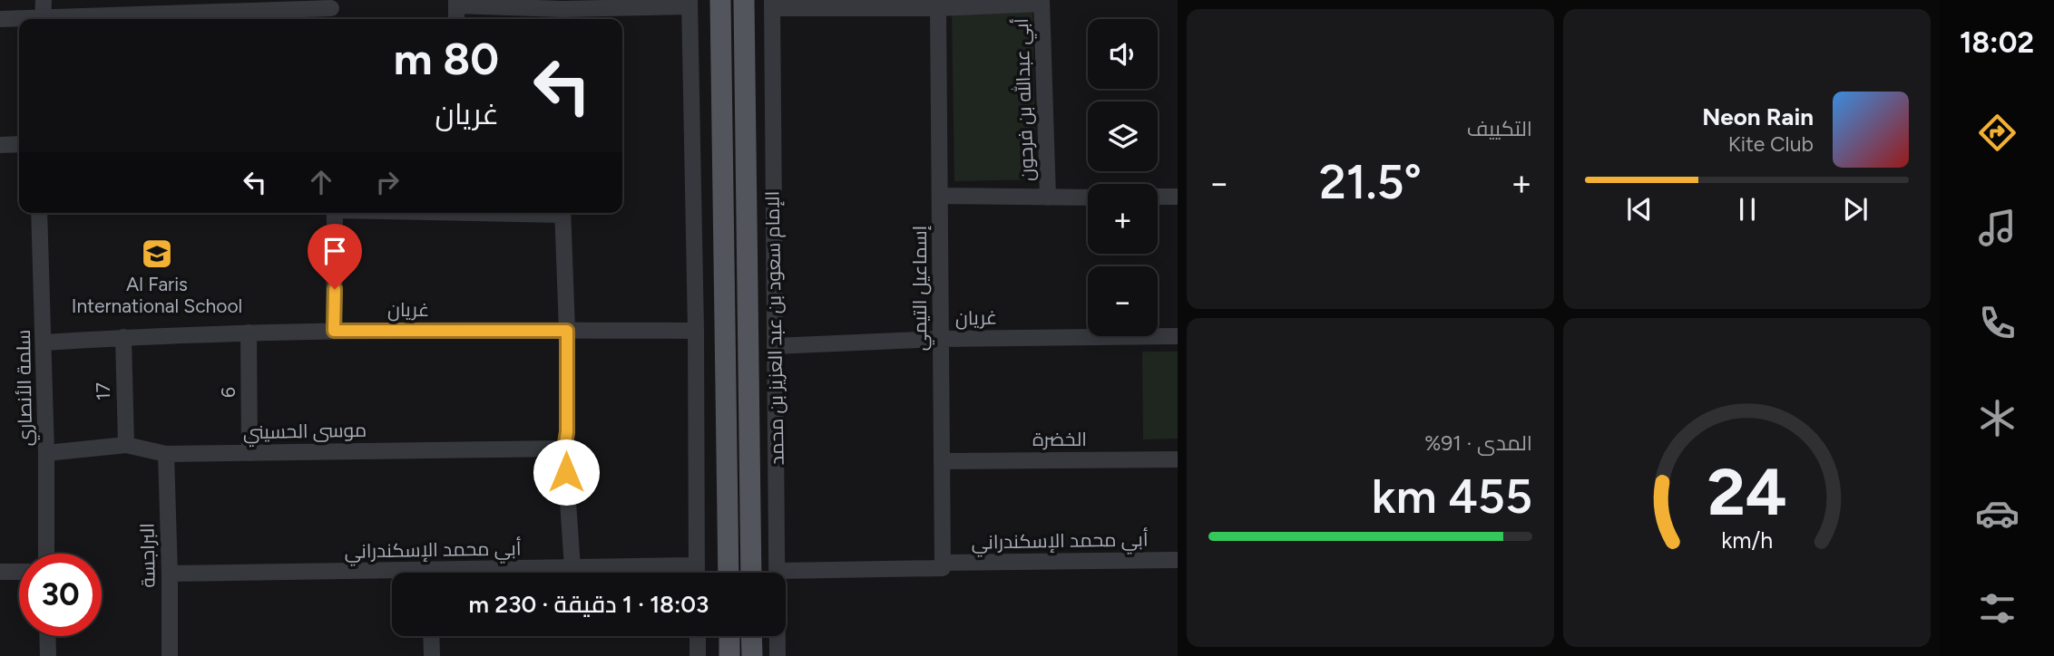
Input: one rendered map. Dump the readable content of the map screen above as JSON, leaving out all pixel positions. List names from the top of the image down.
{
  "streets": {
    "main road": ["الإمام سعود بن عبد العزيز بن محمد"],
    "street": [
      "أبي عبدالله بن فرحون",
      "إسماعيل التيمي",
      "غريان",
      "سلمة الأنصاري",
      "17",
      "6",
      "موسى الحسيني",
      "الخضرة",
      "أبي محمد الإسكندراني",
      "البراجسة"
    ]
  },
  "crossings": [
    ["إسماعيل التيمي", "غريان"],
    ["إسماعيل التيمي", "الخضرة"],
    ["إسماعيل التيمي", "أبي محمد الإسكندراني"],
    ["غريان", "الإمام سعود بن عبد العزيز بن محمد"],
    ["غريان", "سلمة الأنصاري"],
    ["غريان", "17"],
    ["غريان", "6"],
    ["الإمام سعود بن عبد العزيز بن محمد", "أبي محمد الإسكندراني"],
    ["سلمة الأنصاري", "موسى الحسيني"],
    ["17", "موسى الحسيني"],
    ["6", "موسى الحسيني"],
    ["موسى الحسيني", "البراجسة"],
    ["أبي محمد الإسكندراني", "البراجسة"]
  ],
  "places": {
    "school or university": ["Al Faris International School"]
  },
  "page": {
    "tabs": "18:02",
    "tile": [
      "التكييف",
      ["المدى · 91%", "455 km"]
    ],
    "map_buttons": ["+", "−"],
    "turn": ["80 m", "غريان"],
    "song": ["Neon Rain", "Kite Club"],
    "heat": ["−", "21.5°", "+"],
    "limit": "30",
    "trip": "18:03 · 1 دقيقة · 230 m",
    "gauge": ["24", "km/h"]
  }
}
